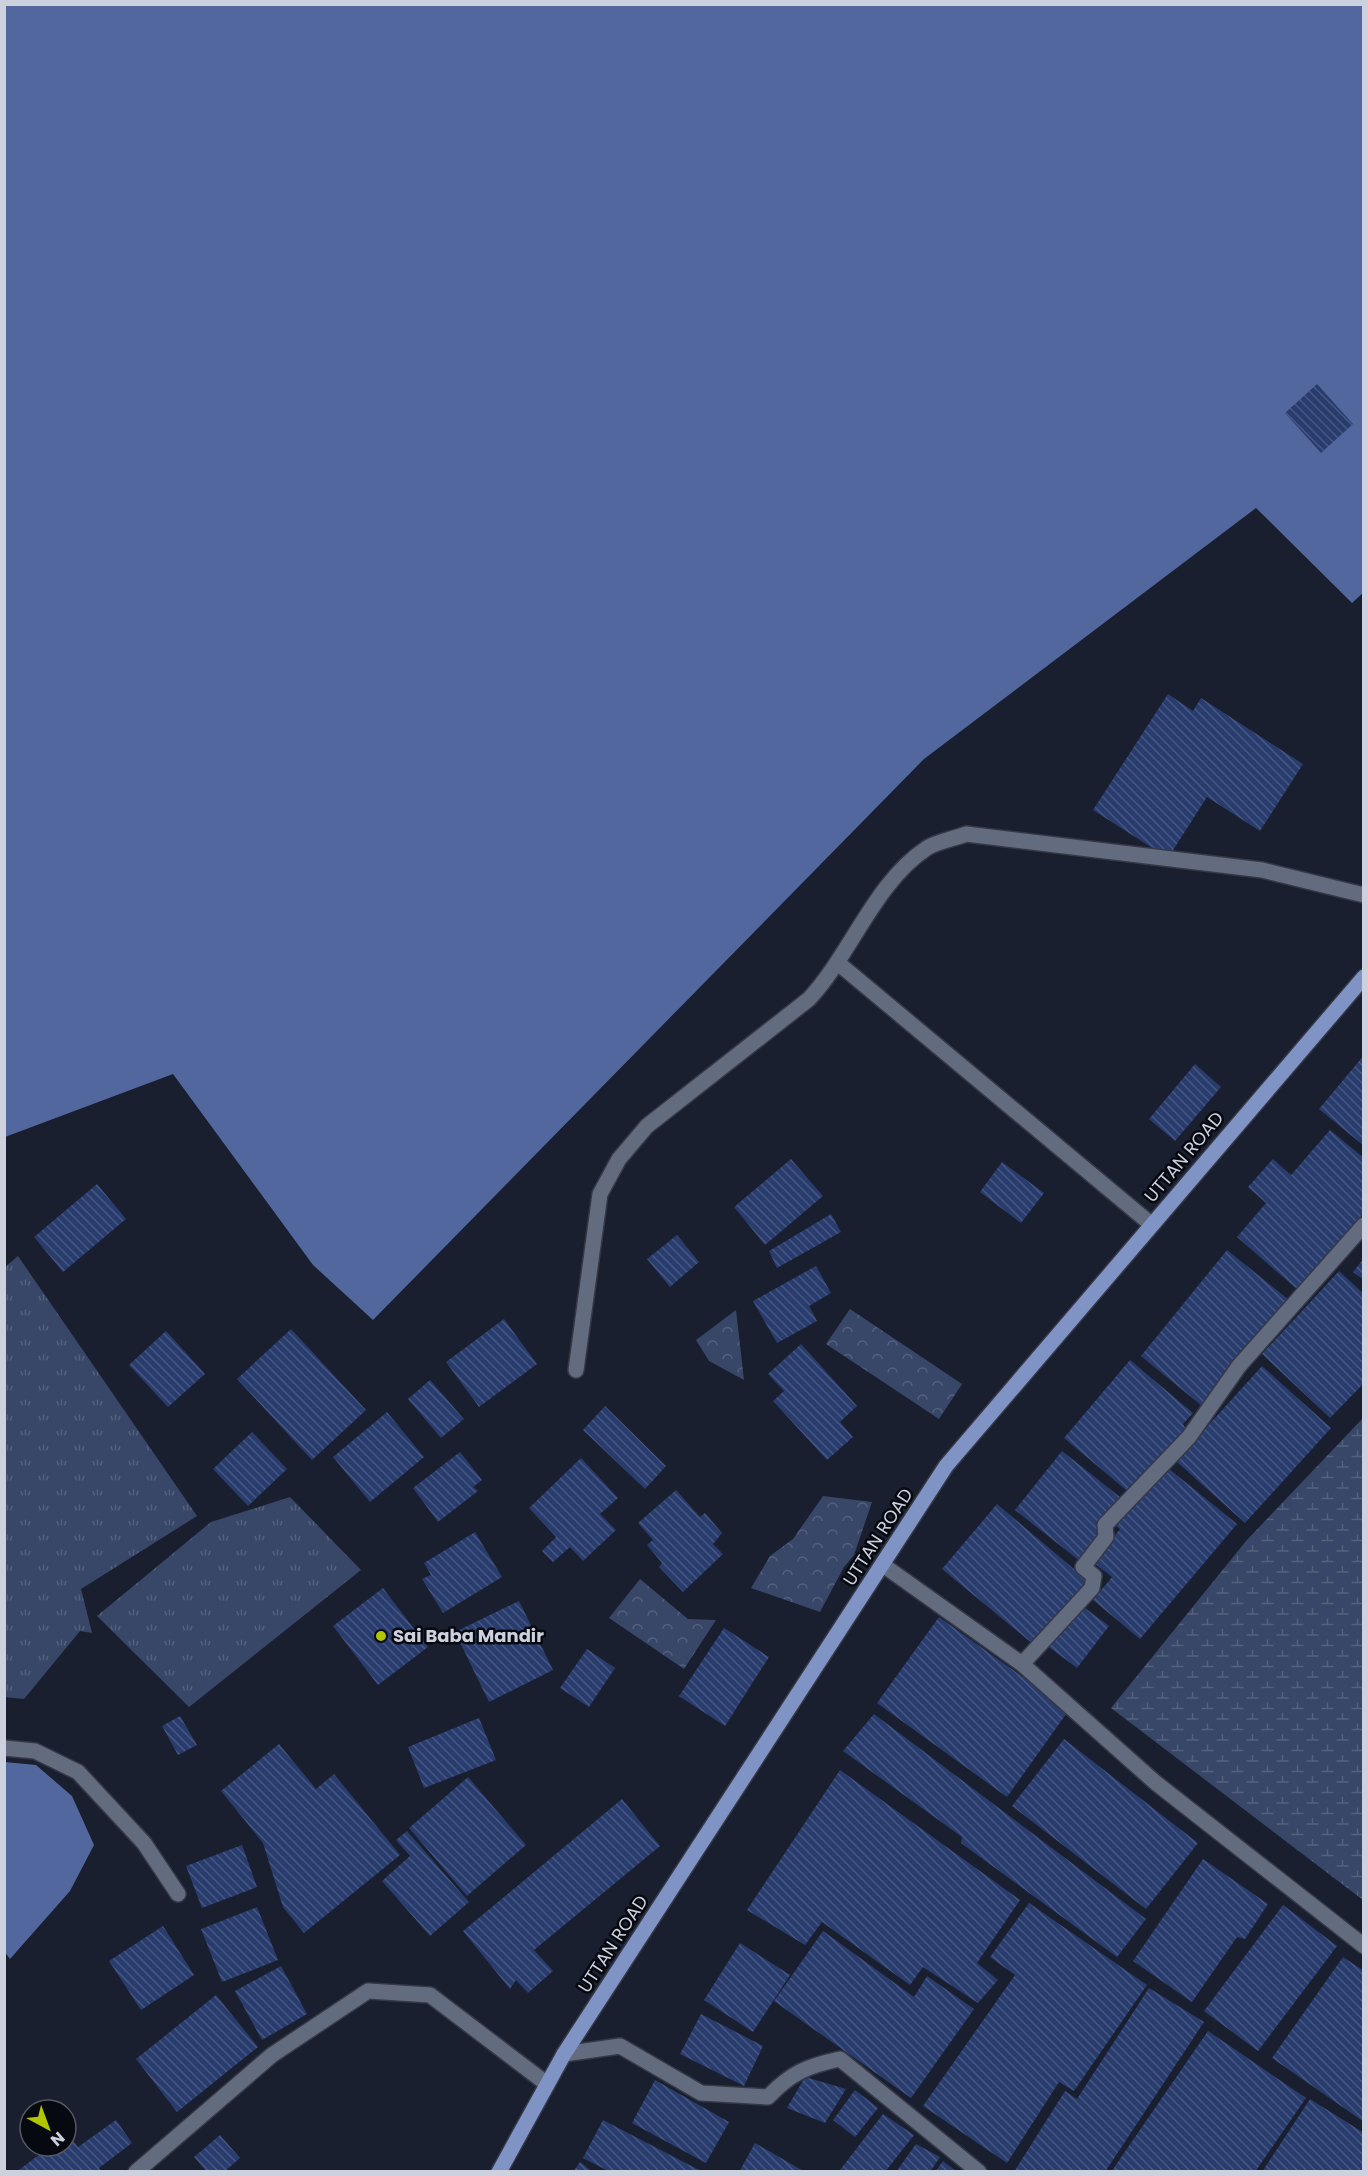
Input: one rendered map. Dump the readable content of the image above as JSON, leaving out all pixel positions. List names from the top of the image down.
{
  "streets": {
    "main road": ["UTTAN ROAD"]
  },
  "places": ["Sai Baba Mandir"],
  "north": "bottom right"
}
